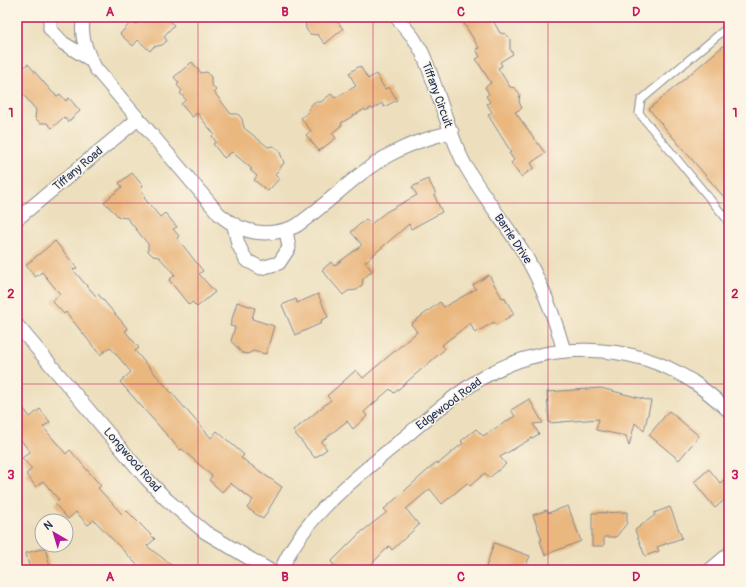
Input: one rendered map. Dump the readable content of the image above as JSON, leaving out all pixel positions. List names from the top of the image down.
{
  "streets": {
    "street": [
      "Tiffany Circuit",
      "Tiffany Road",
      "Barrie Drive",
      "Edgewood Road",
      "Longwood Road"
    ]
  },
  "crossings": [
    ["Tiffany Circuit", "Tiffany Road"],
    ["Tiffany Circuit", "Barrie Drive"],
    ["Barrie Drive", "Edgewood Road"]
  ],
  "north": "top left",
  "grid": {
    "columns": [
      "A",
      "B",
      "C",
      "D"
    ],
    "rows": ["1", "2", "3"]
  }
}
